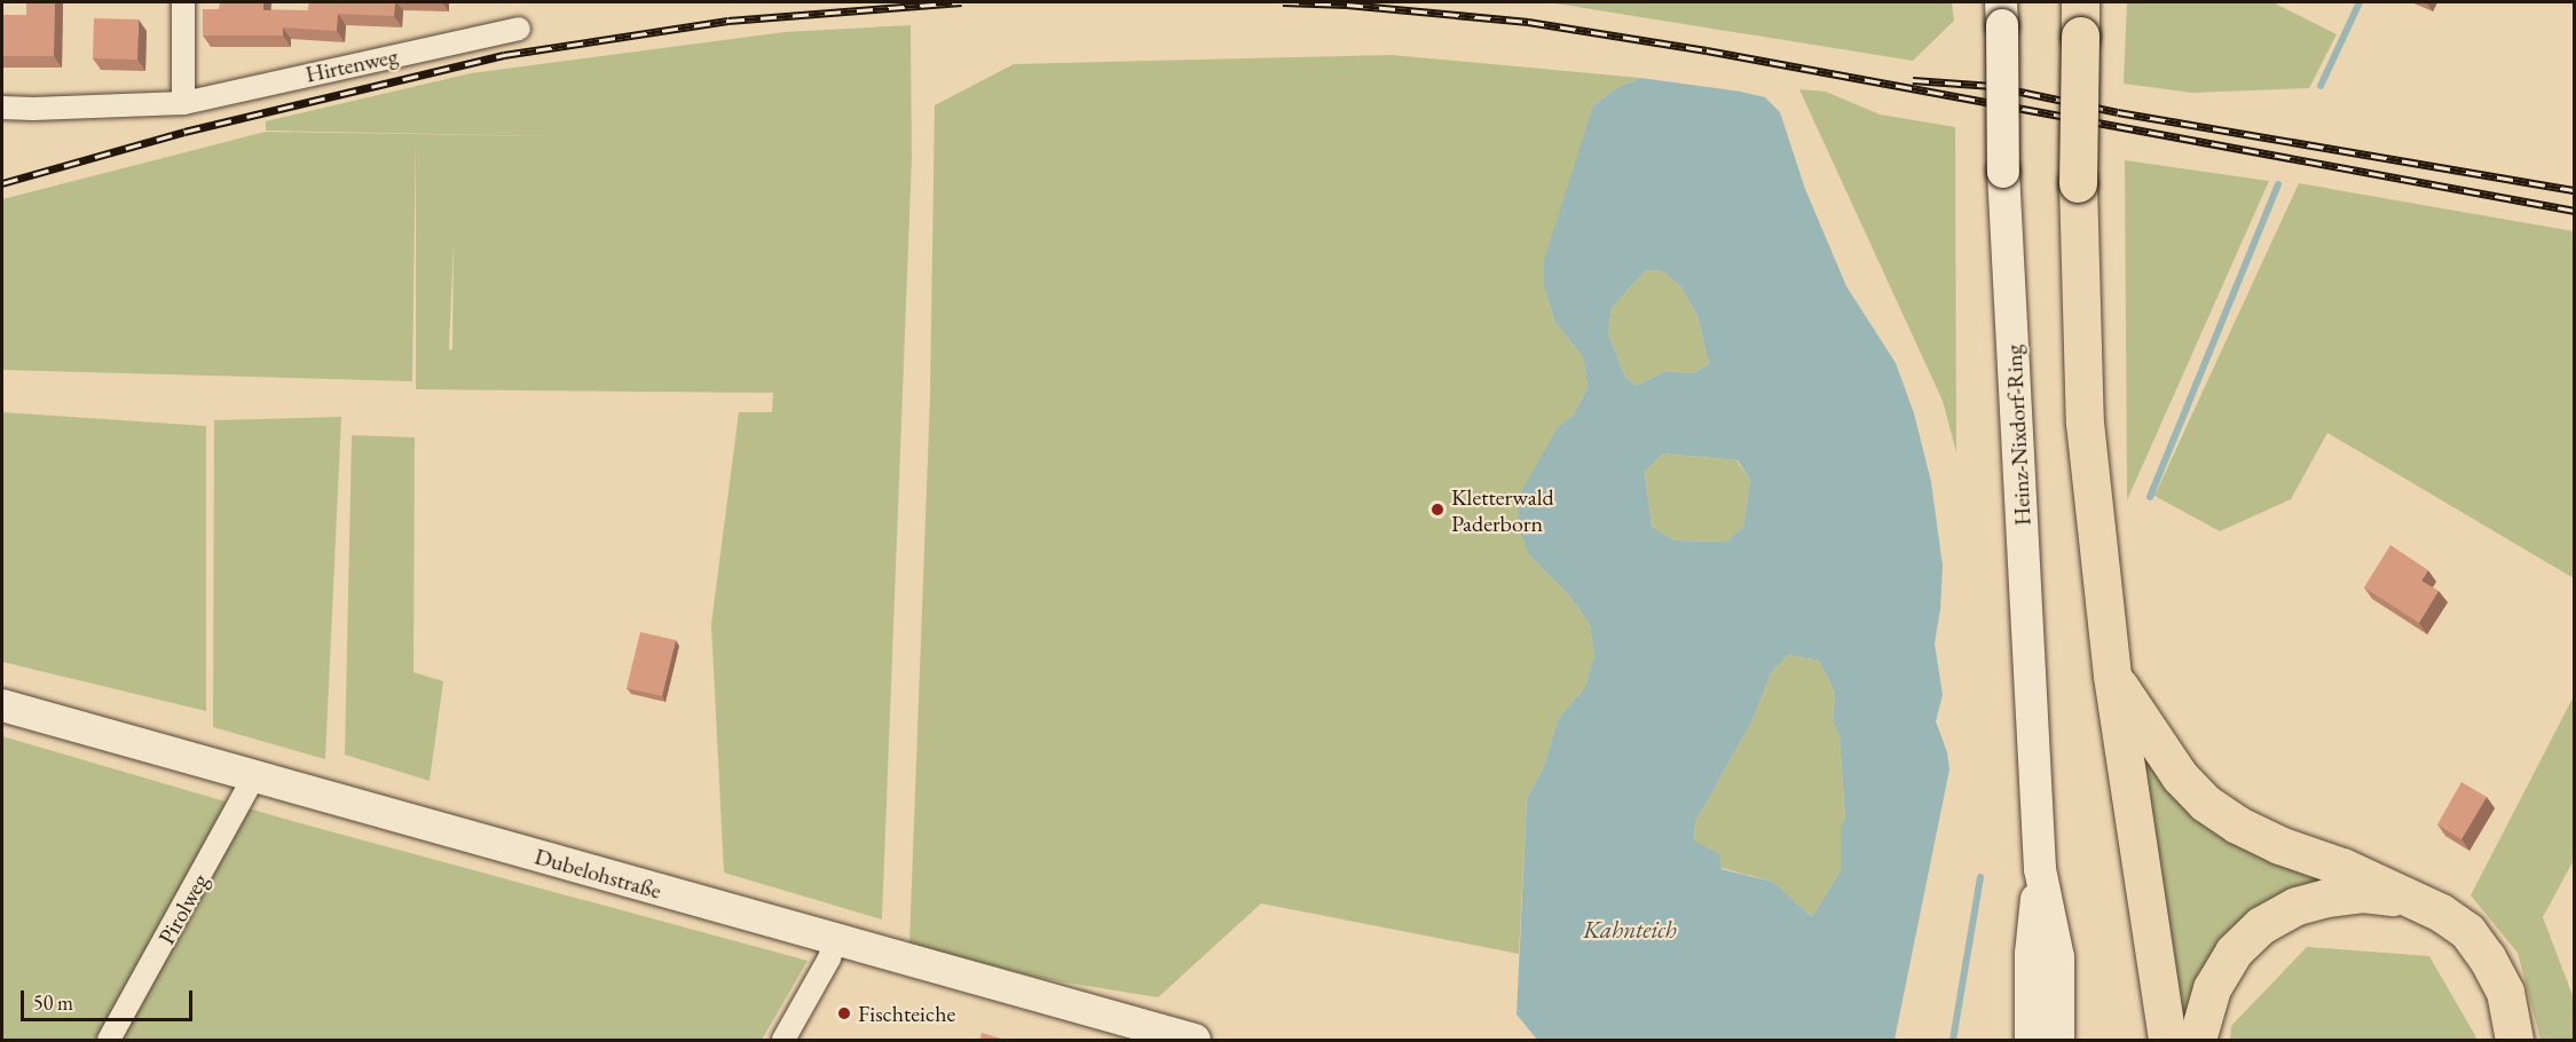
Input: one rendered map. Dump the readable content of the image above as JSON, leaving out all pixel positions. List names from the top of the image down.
{
  "streets": {
    "main road": ["Heinz-Nixdorf-Ring", "Dubelohstraße"],
    "street": ["Hirtenweg", "Pirolweg"]
  },
  "crossings": [
    ["Dubelohstraße", "Pirolweg"]
  ],
  "water": ["Kahnteich"],
  "places": ["Kletterwald Paderborn", "Fischteiche"],
  "scale_bar": "50 m"
}
